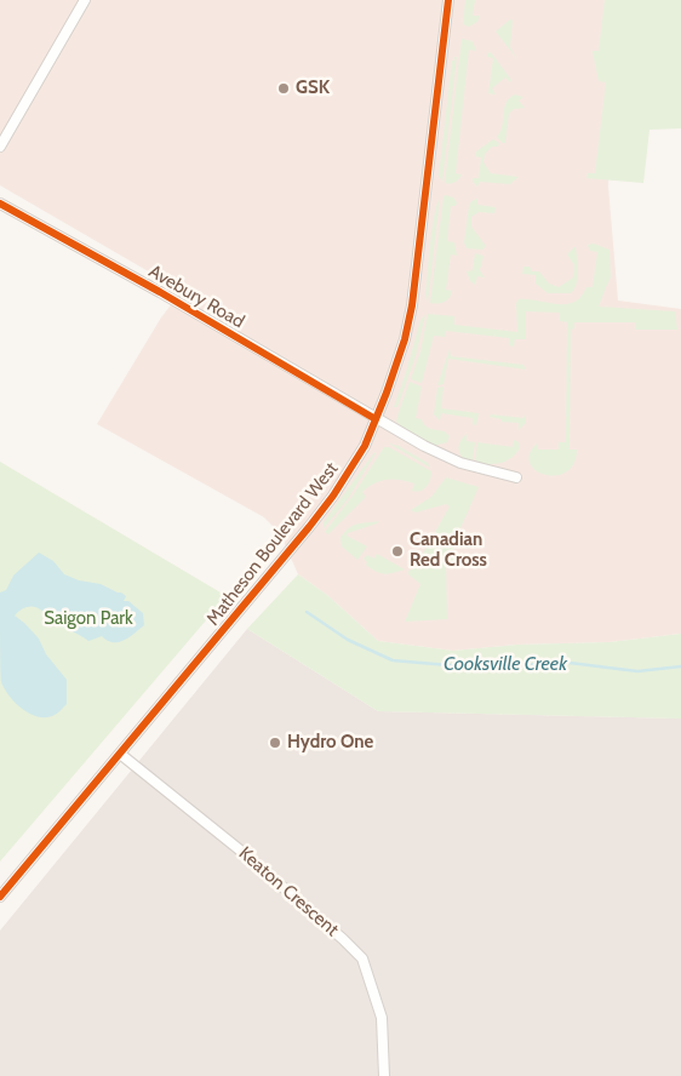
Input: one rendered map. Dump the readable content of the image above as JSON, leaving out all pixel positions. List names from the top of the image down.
{
  "streets": {
    "street": ["Avebury Road", "Matheson Boulevard West", "Keaton Crescent"]
  },
  "crossings": [
    ["Avebury Road", "Matheson Boulevard West"],
    ["Matheson Boulevard West", "Keaton Crescent"]
  ],
  "water": ["Cooksville Creek"],
  "parks": ["Saigon Park"],
  "places": ["GSK", "Canadian Red Cross", "Hydro One"]
}
